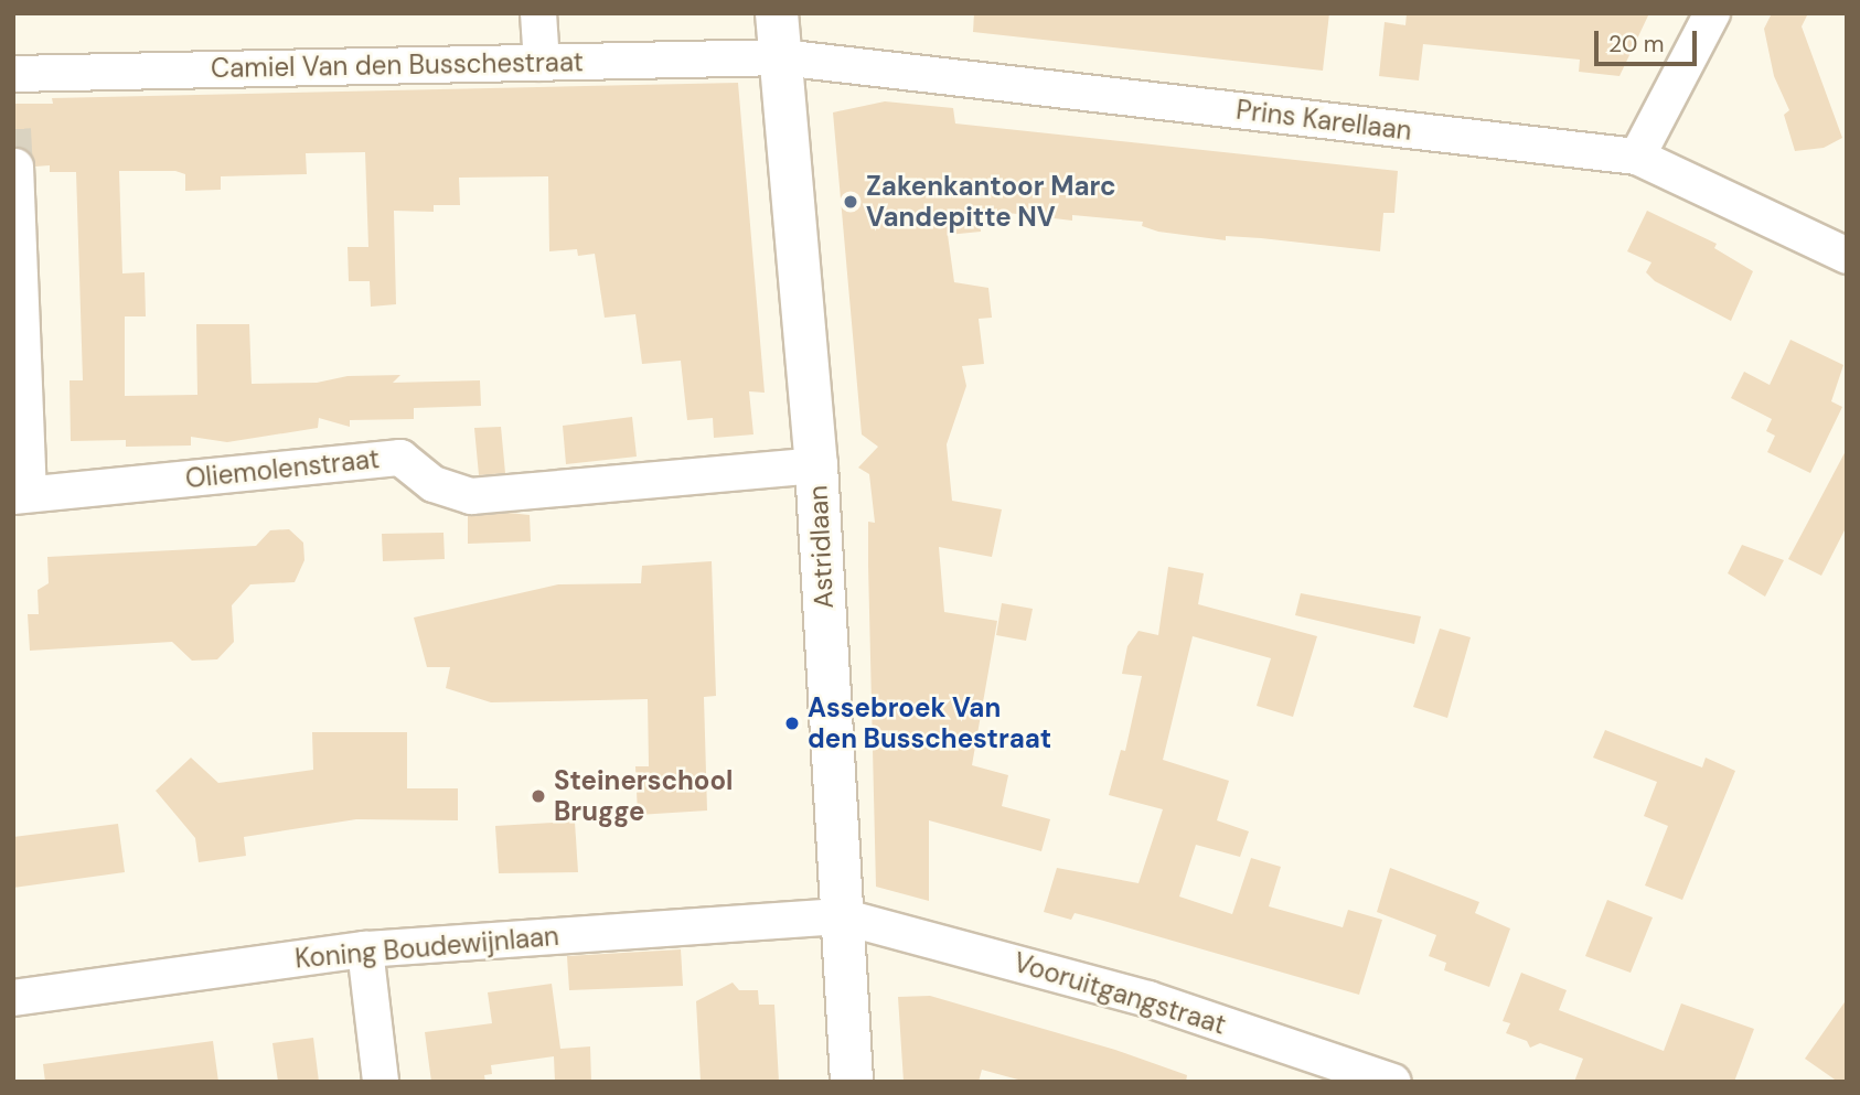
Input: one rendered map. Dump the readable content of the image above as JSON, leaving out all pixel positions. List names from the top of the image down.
{
  "streets": {
    "main road": ["Astridlaan"],
    "street": [
      "Camiel Van den Busschestraat",
      "Prins Karellaan",
      "Oliemolenstraat",
      "Koning Boudewijnlaan",
      "Vooruitgangstraat"
    ]
  },
  "crossings": [
    ["Camiel Van den Busschestraat", "Prins Karellaan"],
    ["Camiel Van den Busschestraat", "Astridlaan"],
    ["Prins Karellaan", "Astridlaan"],
    ["Oliemolenstraat", "Astridlaan"],
    ["Astridlaan", "Koning Boudewijnlaan"],
    ["Astridlaan", "Vooruitgangstraat"],
    ["Koning Boudewijnlaan", "Vooruitgangstraat"]
  ],
  "places": ["Zakenkantoor Marc Vandepitte NV", "Assebroek Van den Busschestraat", "Steinerschool Brugge"],
  "scale_bar": "20 m"
}
